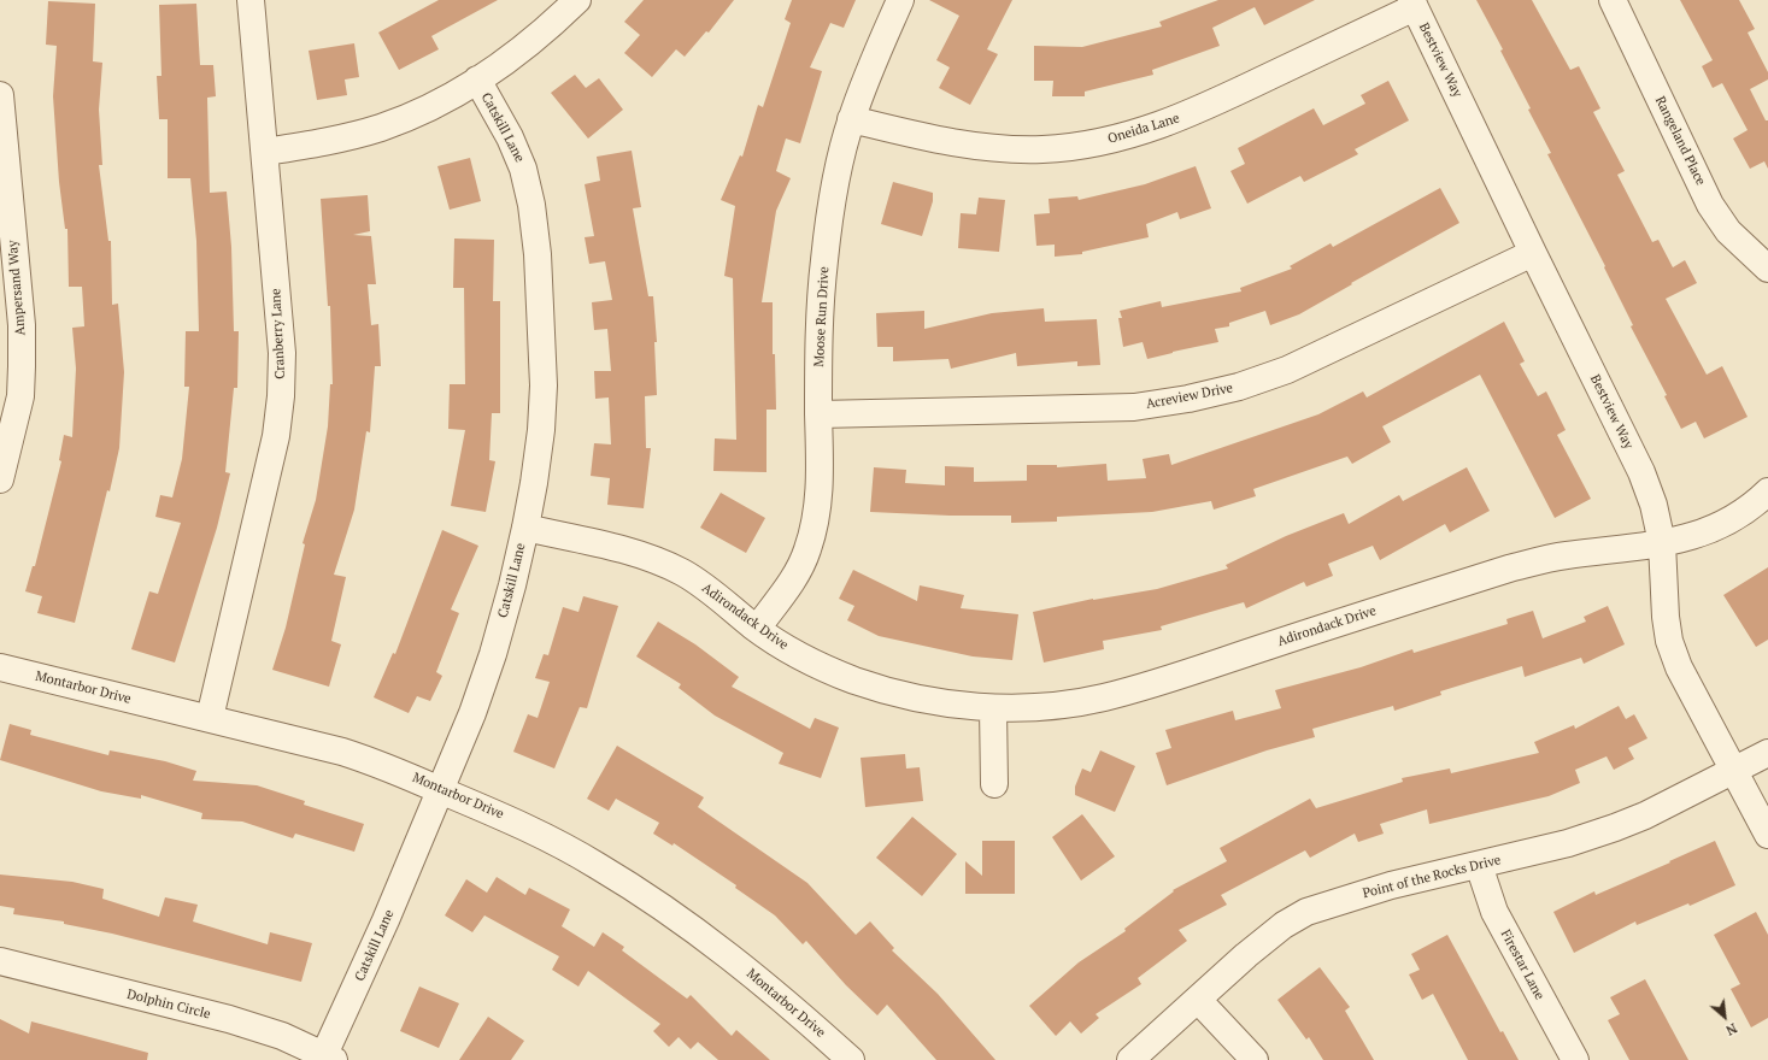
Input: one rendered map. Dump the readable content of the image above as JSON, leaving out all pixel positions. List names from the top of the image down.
{
  "streets": {
    "street": [
      "Bestview Way",
      "Catskill Lane",
      "Oneida Lane",
      "Rangeland Place",
      "Ampersand Way",
      "Moose Run Drive",
      "Cranberry Lane",
      "Acreview Drive",
      "Adirondack Drive",
      "Montarbor Drive",
      "Point of the Rocks Drive",
      "Firestar Lane",
      "Dolphin Circle"
    ]
  },
  "crossings": [
    ["Bestview Way", "Oneida Lane"],
    ["Bestview Way", "Acreview Drive"],
    ["Bestview Way", "Adirondack Drive"],
    ["Bestview Way", "Point of the Rocks Drive"],
    ["Catskill Lane", "Adirondack Drive"],
    ["Catskill Lane", "Montarbor Drive"],
    ["Catskill Lane", "Dolphin Circle"],
    ["Oneida Lane", "Moose Run Drive"],
    ["Moose Run Drive", "Acreview Drive"],
    ["Moose Run Drive", "Adirondack Drive"],
    ["Cranberry Lane", "Montarbor Drive"],
    ["Point of the Rocks Drive", "Firestar Lane"]
  ],
  "north": "bottom right"
}
